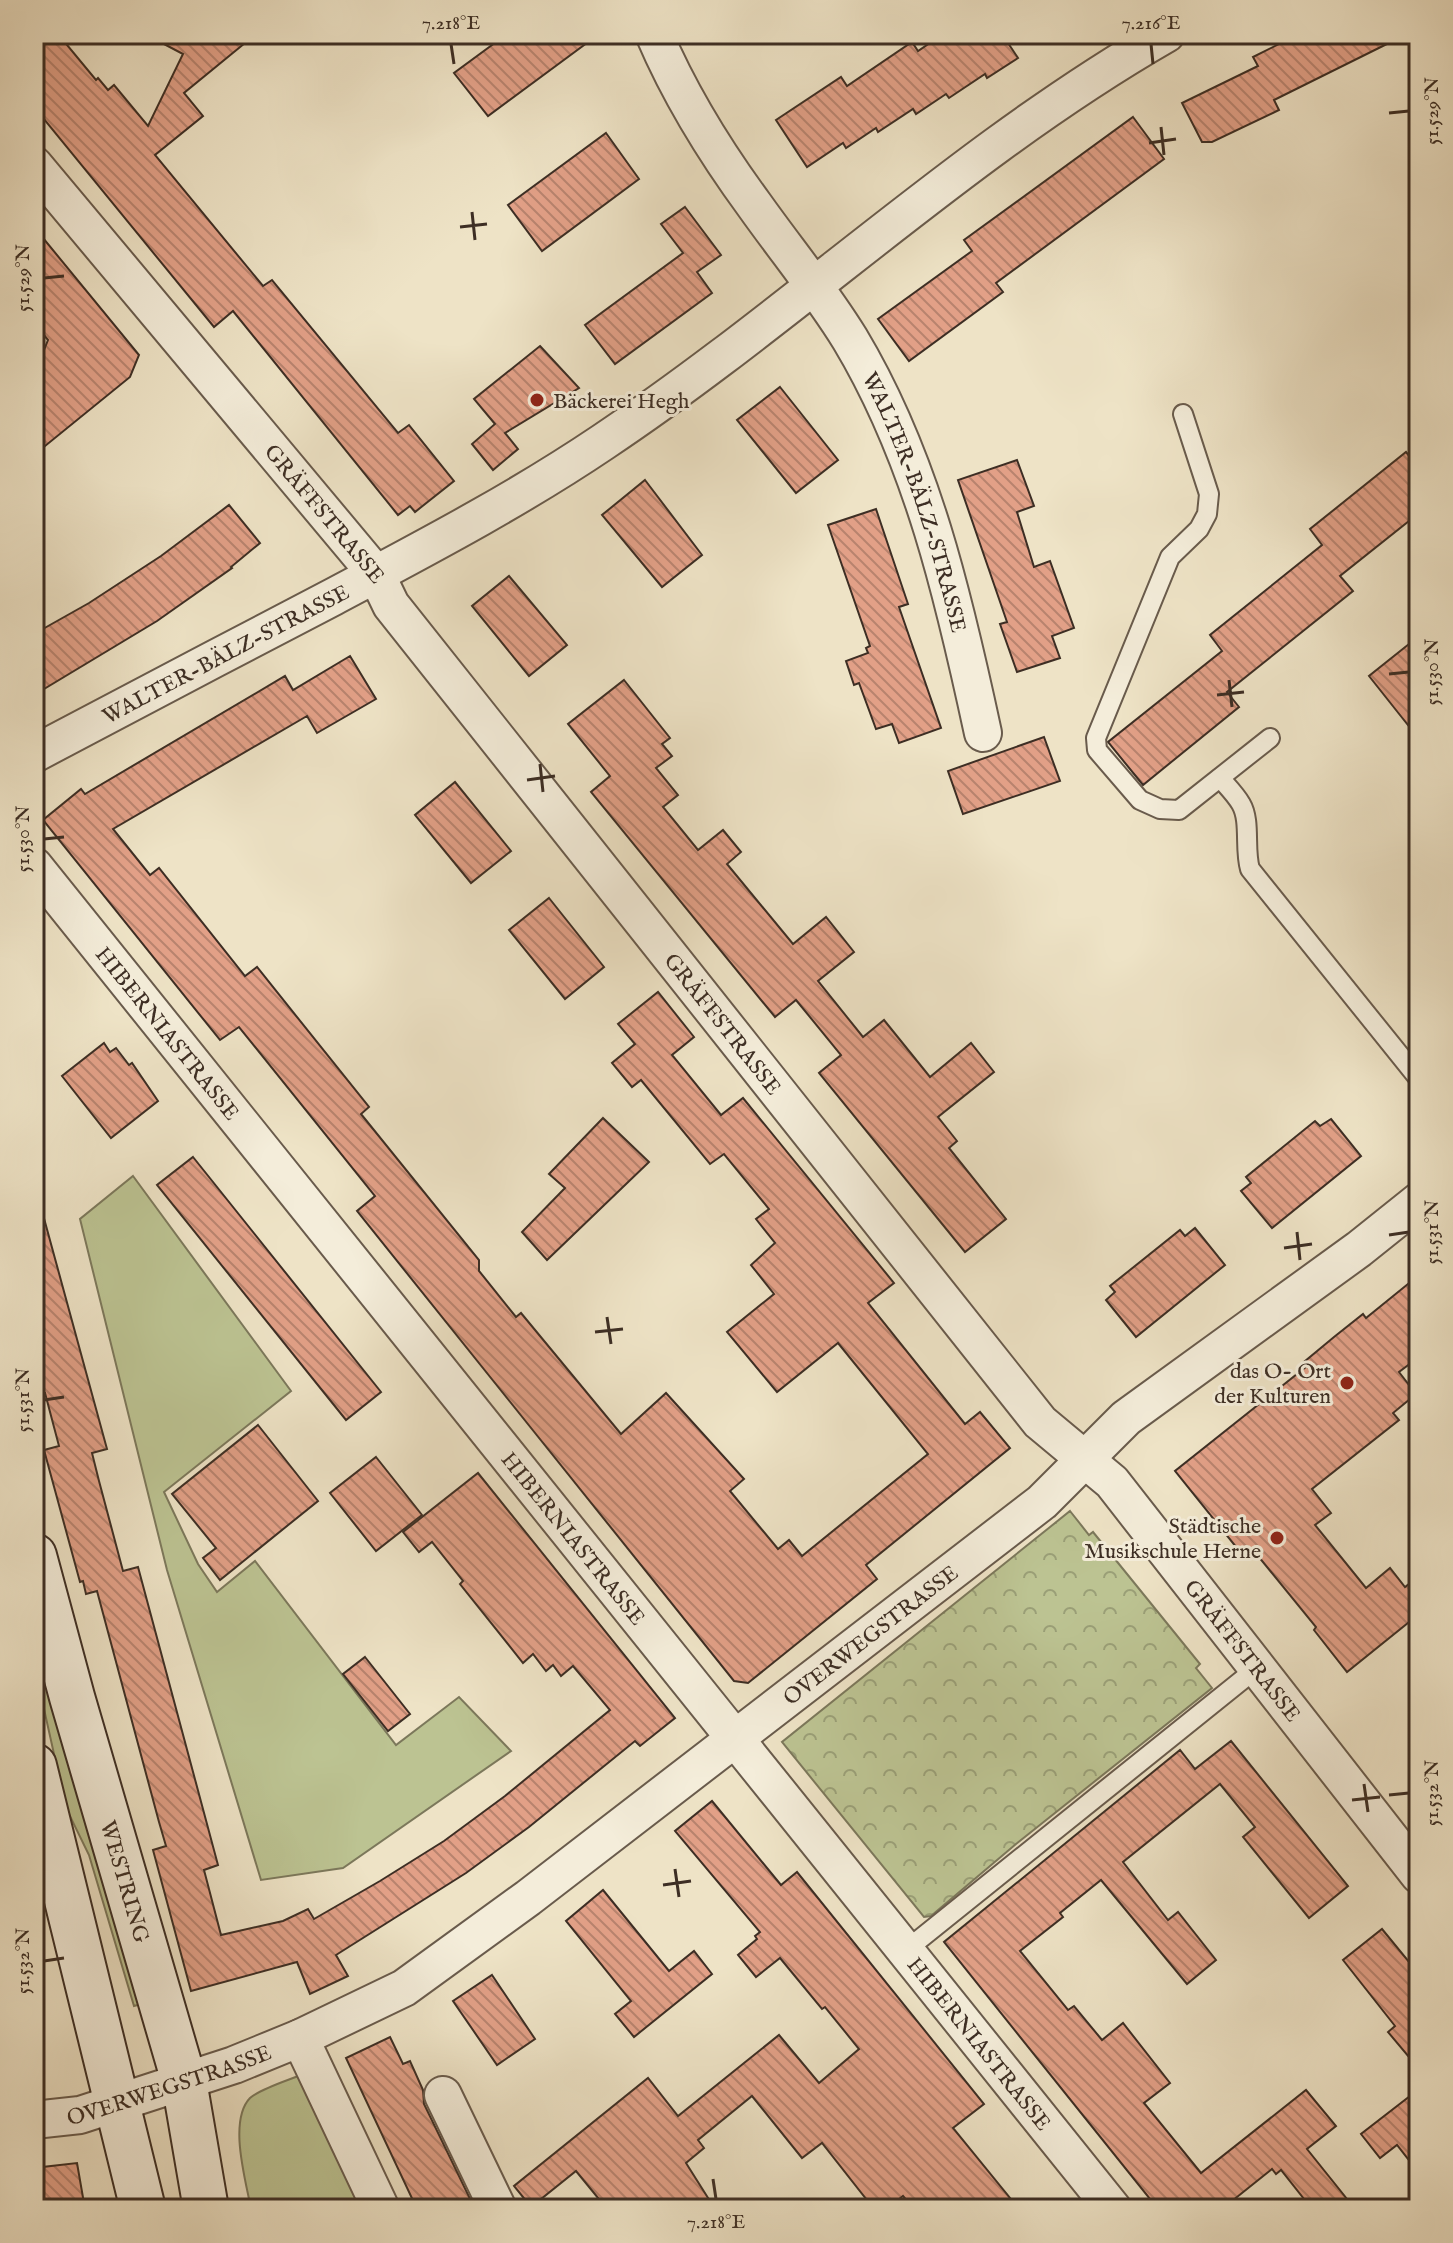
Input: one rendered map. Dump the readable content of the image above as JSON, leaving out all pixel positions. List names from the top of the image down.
{
  "streets": {
    "main road": ["WESTRING"],
    "street": [
      "WALTER-BÄLZ-STRASSE",
      "GRÄFFSTRASSE",
      "HIBERNIASTRASSE",
      "OVERWEGSTRASSE"
    ]
  },
  "crossings": [
    ["WALTER-BÄLZ-STRASSE", "GRÄFFSTRASSE"],
    ["GRÄFFSTRASSE", "OVERWEGSTRASSE"],
    ["HIBERNIASTRASSE", "OVERWEGSTRASSE"],
    ["OVERWEGSTRASSE", "WESTRING"]
  ],
  "places": ["Bäckerei Hegh", "das O- Ort der Kulturen", "Städtische Musikschule Herne"],
  "coordinates": [
    "7.218°E",
    "7.216°E",
    "51.529°N",
    "51.530°N",
    "51.531°N",
    "51.532°N"
  ]
}
